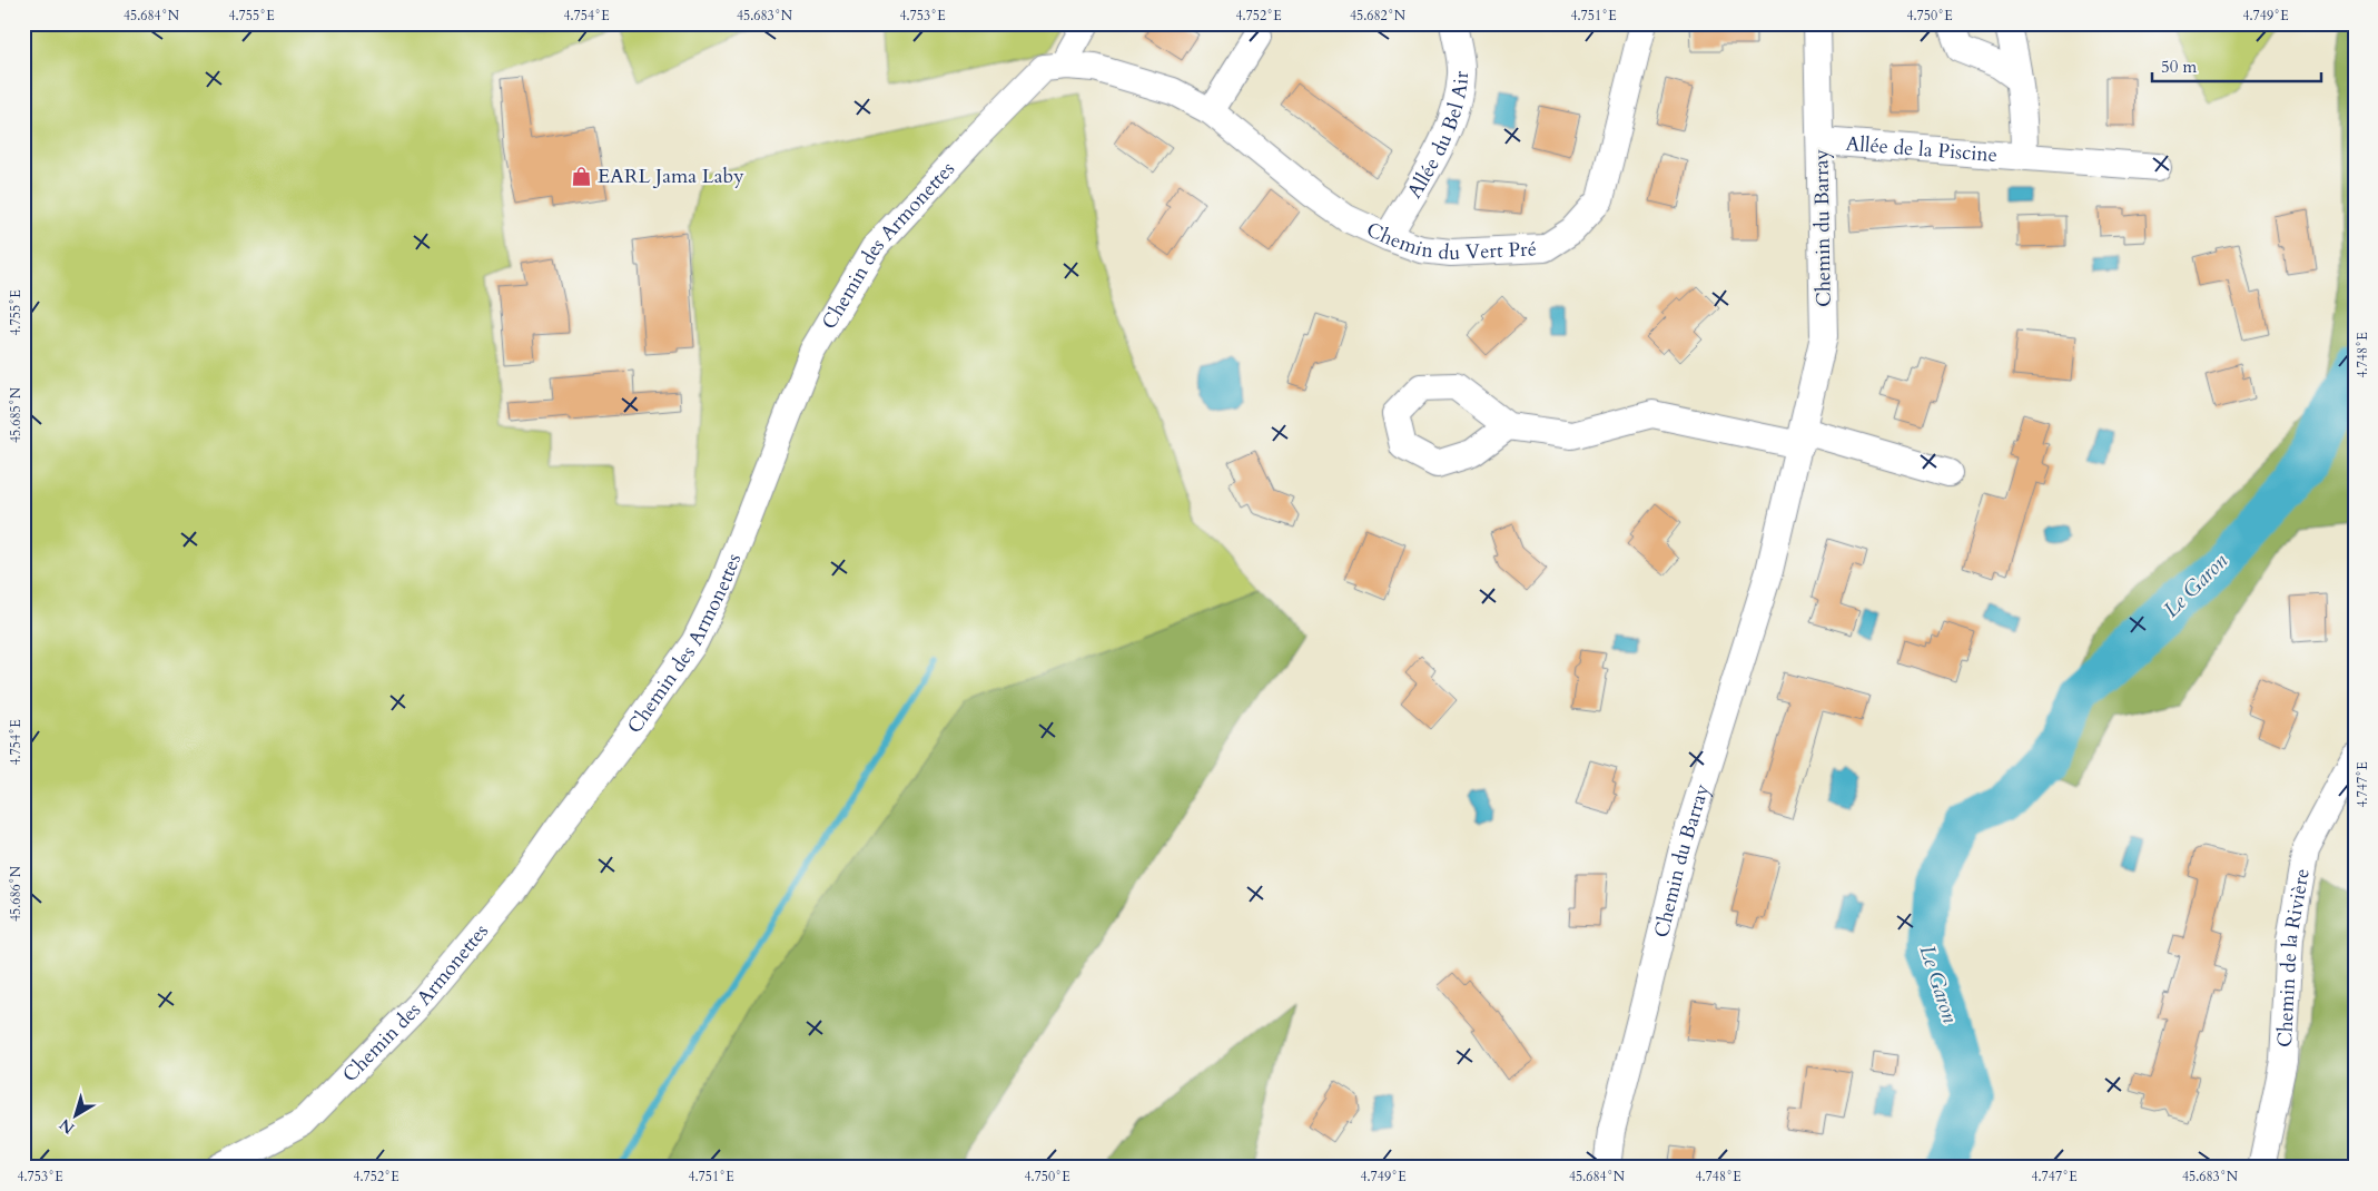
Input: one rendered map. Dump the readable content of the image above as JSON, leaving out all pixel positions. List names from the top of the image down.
{
  "streets": {
    "street": [
      "Allée du Bel Air",
      "Allée de la Piscine",
      "Chemin du Barray",
      "Chemin du Vert Pré",
      "Chemin des Armonettes",
      "Chemin de la Rivière"
    ]
  },
  "crossings": [
    ["Allée du Bel Air", "Chemin du Vert Pré"],
    ["Allée de la Piscine", "Chemin du Barray"],
    ["Chemin du Vert Pré", "Chemin des Armonettes"]
  ],
  "water": ["Le Garon"],
  "places": {
    "shop": ["EARL Jama Laby"]
  },
  "scale_bar": "50 m",
  "north": "bottom left",
  "coordinates": [
    "45.684°N",
    "4.755°E",
    "4.754°E",
    "45.683°N",
    "4.753°E",
    "4.752°E",
    "45.682°N",
    "4.751°E",
    "4.750°E",
    "4.749°E",
    "4.748°E",
    "45.685°N",
    "4.747°E",
    "45.686°N"
  ]
}
